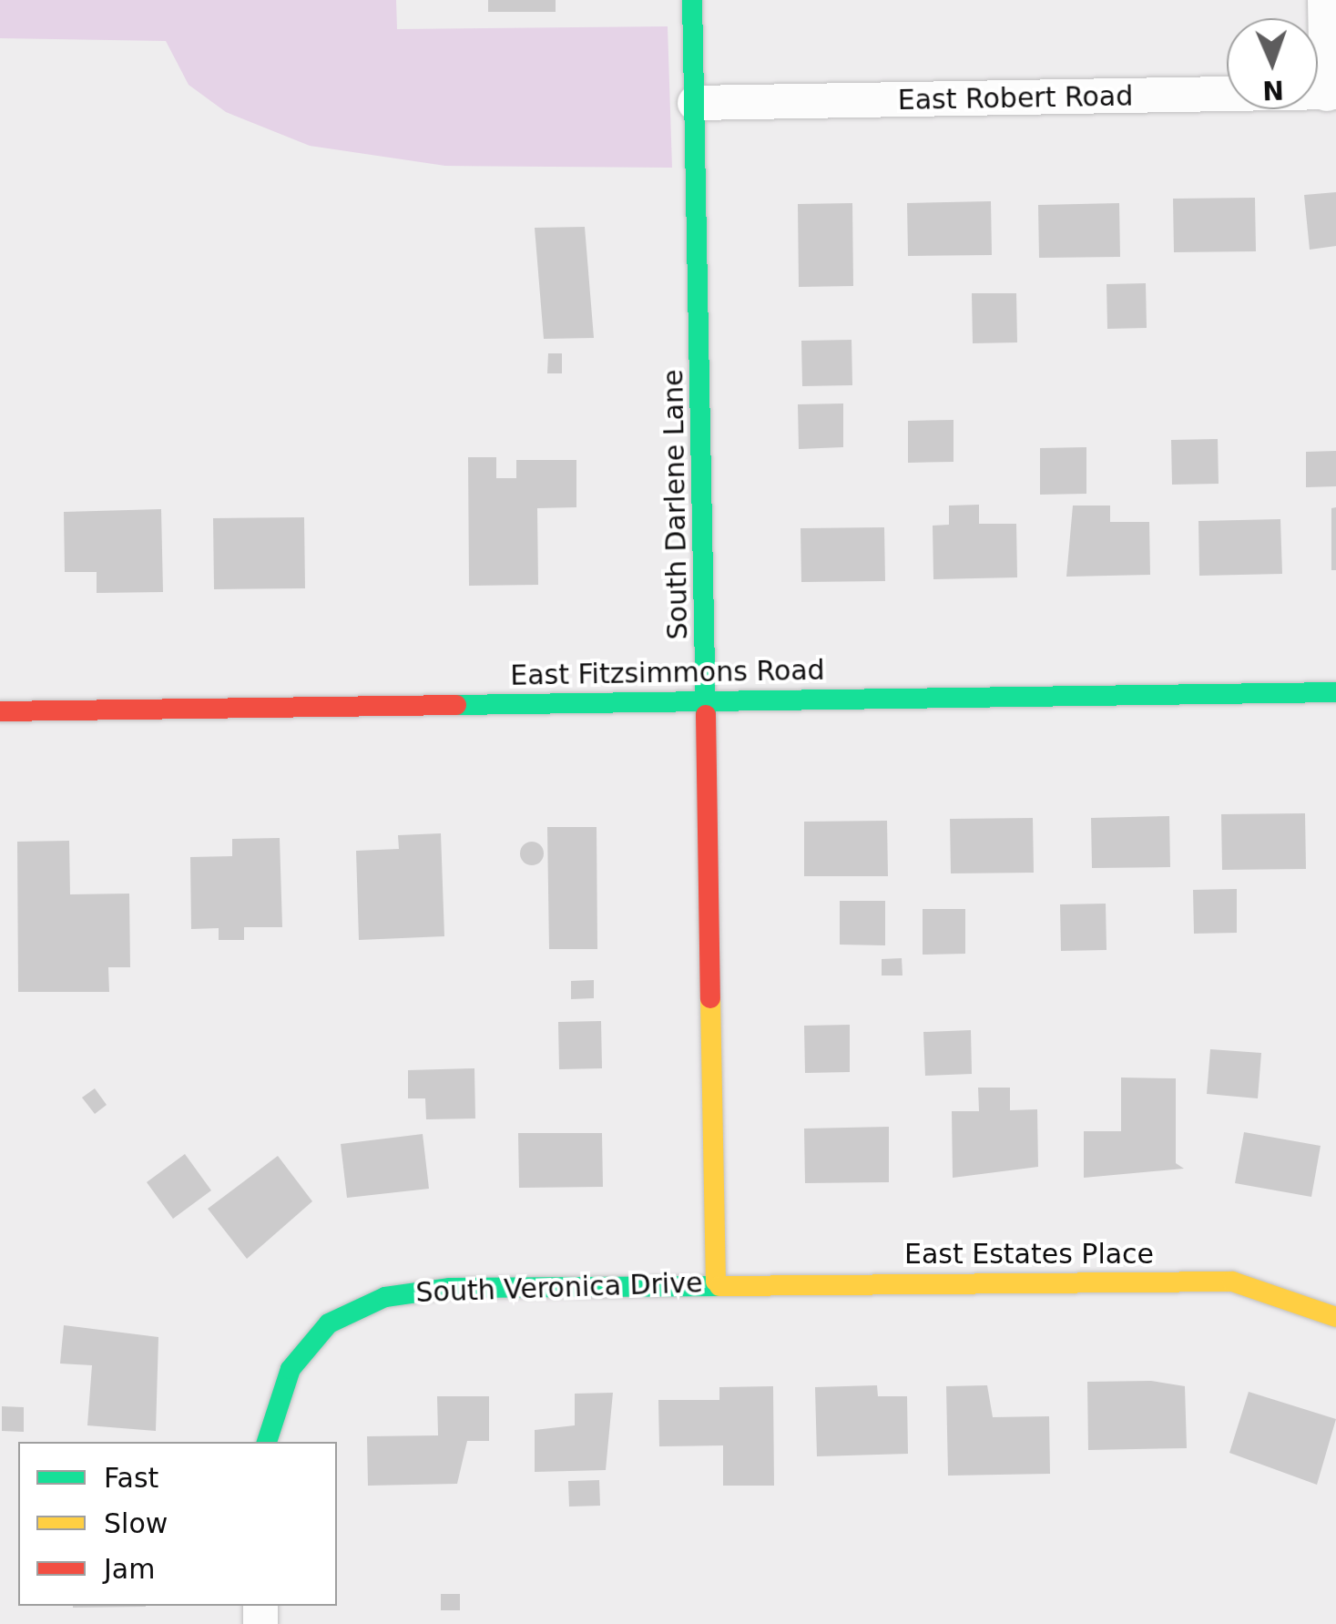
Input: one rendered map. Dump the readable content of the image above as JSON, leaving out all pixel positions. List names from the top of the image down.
{
  "streets": {
    "street": [
      "East Robert Road",
      "South Darlene Lane",
      "East Fitzsimmons Road",
      "East Estates Place",
      "South Veronica Drive"
    ]
  },
  "crossings": [
    ["East Robert Road", "South Darlene Lane"],
    ["South Darlene Lane", "East Fitzsimmons Road"],
    ["South Darlene Lane", "East Estates Place"],
    ["South Darlene Lane", "South Veronica Drive"],
    ["East Estates Place", "South Veronica Drive"]
  ],
  "legend": ["Fast", "Slow", "Jam"],
  "north": "bottom"
}
